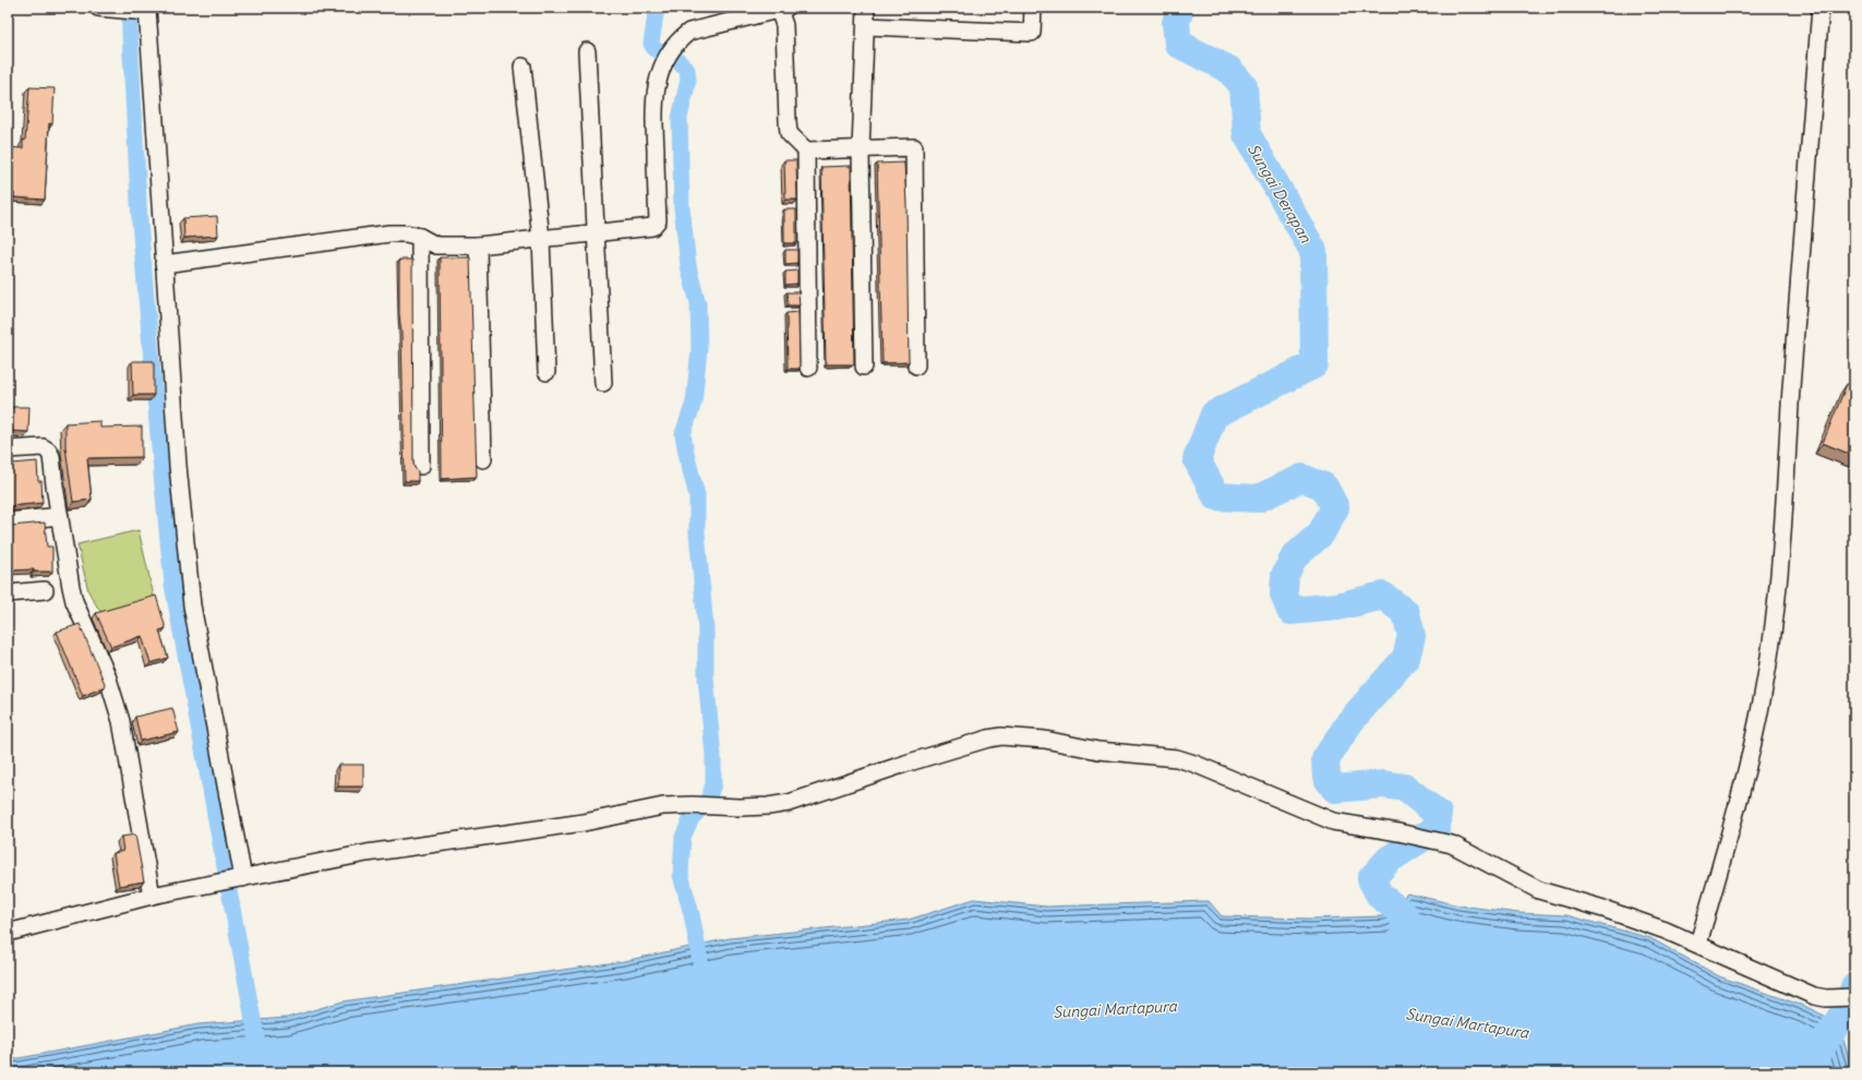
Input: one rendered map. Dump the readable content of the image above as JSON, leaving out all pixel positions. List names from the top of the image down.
{
  "water": ["Sungai Derapan", "Sungai Martapura"]
}
